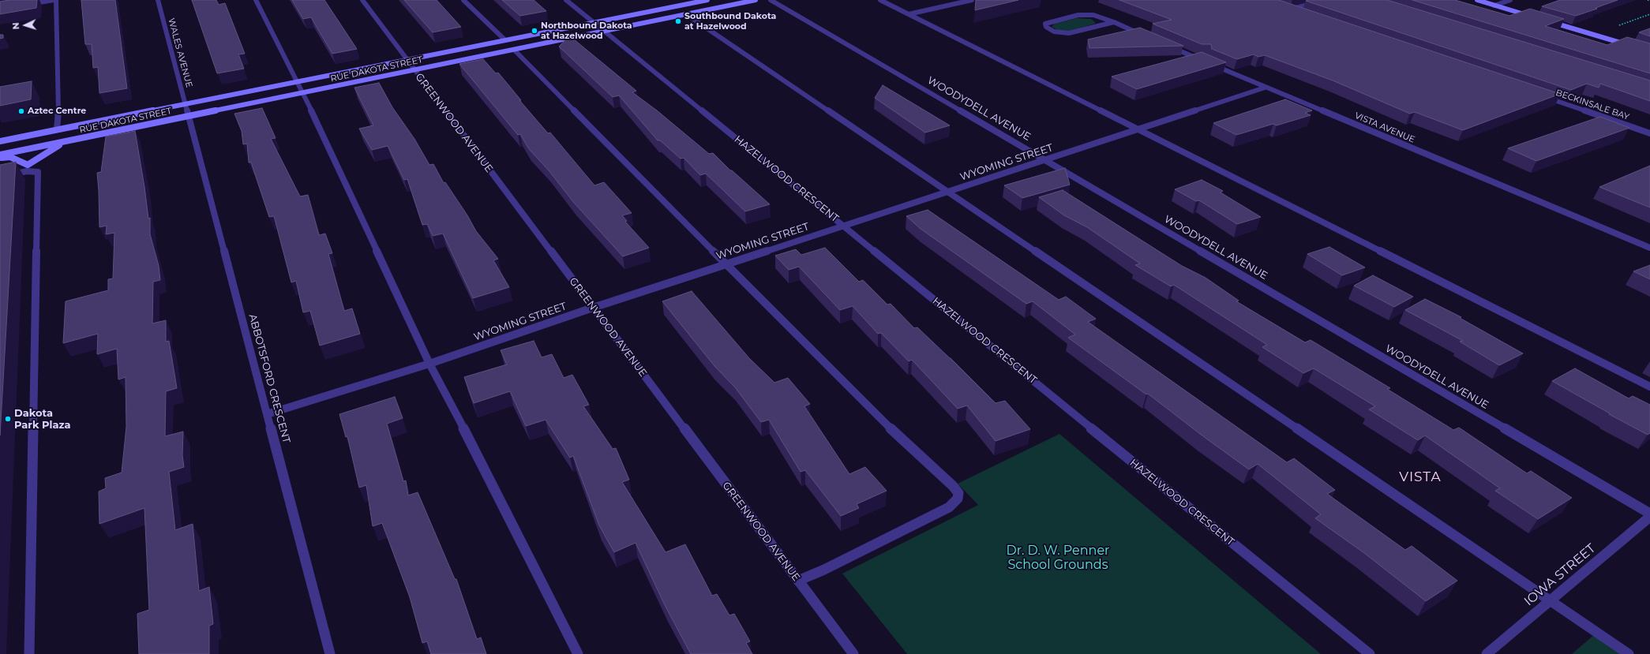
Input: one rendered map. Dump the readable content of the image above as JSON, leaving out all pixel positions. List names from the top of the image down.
{
  "streets": {
    "main road": ["RUE DAKOTA STREET"],
    "street": [
      "WALES AVENUE",
      "BECKINSALE BAY",
      "WOODYDELL AVENUE",
      "GREENWOOD AVENUE",
      "VISTA AVENUE",
      "WYOMING STREET",
      "HAZELWOOD CRESCENT",
      "ABBOTSFORD CRESCENT",
      "IOWA STREET"
    ]
  },
  "crossings": [
    ["WALES AVENUE", "RUE DAKOTA STREET"],
    ["WALES AVENUE", "ABBOTSFORD CRESCENT"],
    ["RUE DAKOTA STREET", "GREENWOOD AVENUE"],
    ["RUE DAKOTA STREET", "HAZELWOOD CRESCENT"],
    ["RUE DAKOTA STREET", "ABBOTSFORD CRESCENT"],
    ["WOODYDELL AVENUE", "WYOMING STREET"],
    ["GREENWOOD AVENUE", "WYOMING STREET"],
    ["VISTA AVENUE", "WYOMING STREET"],
    ["WYOMING STREET", "HAZELWOOD CRESCENT"],
    ["WYOMING STREET", "ABBOTSFORD CRESCENT"]
  ],
  "districts": ["VISTA"],
  "parks": ["Dr. D. W. Penner School Grounds"],
  "places": [
    "Southbound Dakota at Hazelwood",
    "Northbound Dakota at Hazelwood",
    "Aztec Centre",
    "Dakota Park Plaza"
  ],
  "north": "left"
}
